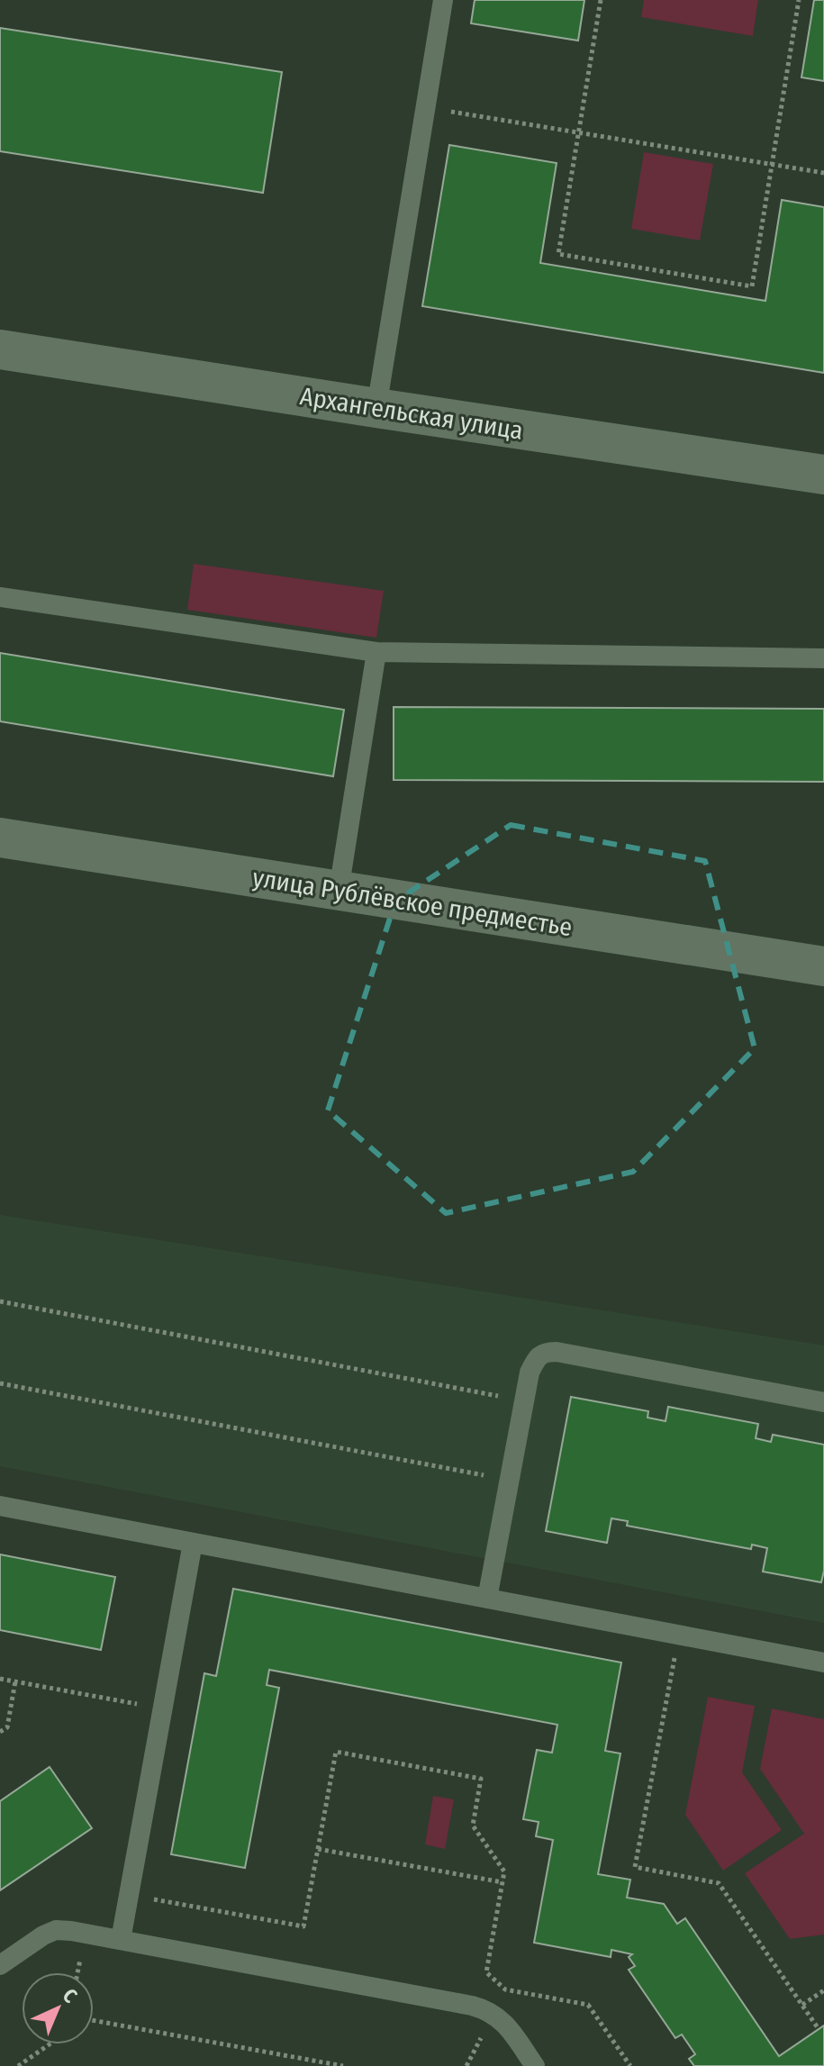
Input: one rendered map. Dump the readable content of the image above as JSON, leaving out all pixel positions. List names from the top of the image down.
{
  "streets": {
    "street": ["Архангельская улица", "улица Рублёвское предместье"]
  },
  "north": "top right"
}
